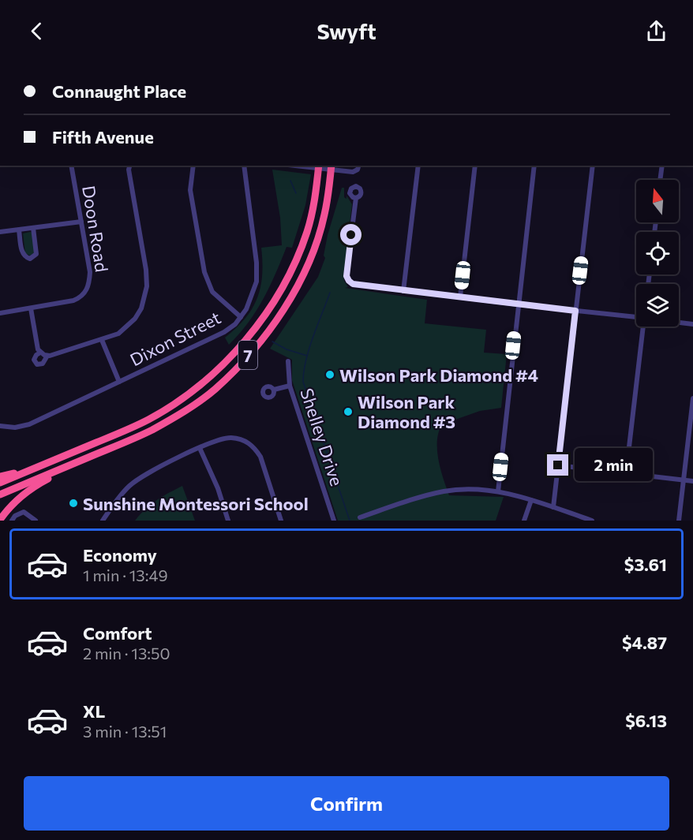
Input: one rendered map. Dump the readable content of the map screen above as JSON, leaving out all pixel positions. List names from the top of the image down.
{
  "streets": {
    "highway": ["7"],
    "street": ["Doon Road", "Dixon Street", "Shelley Drive"]
  },
  "places": ["Wilson Park Diamond #4", "Wilson Park Diamond #3", "Sunshine Montessori School"],
  "north": "top",
  "page": {
    "header": "Swyft",
    "banner": ["Connaught Place", "Fifth Avenue"],
    "bubble": "2 min",
    "list": [
      {
        "name": "Economy",
        "note": "1 min · 13:49",
        "value": "$3.61"
      },
      {
        "name": "Comfort",
        "note": "2 min · 13:50",
        "value": "$4.87"
      },
      {
        "name": "XL",
        "note": "3 min · 13:51",
        "value": "$6.13"
      }
    ],
    "buttons": "Confirm"
  }
}
